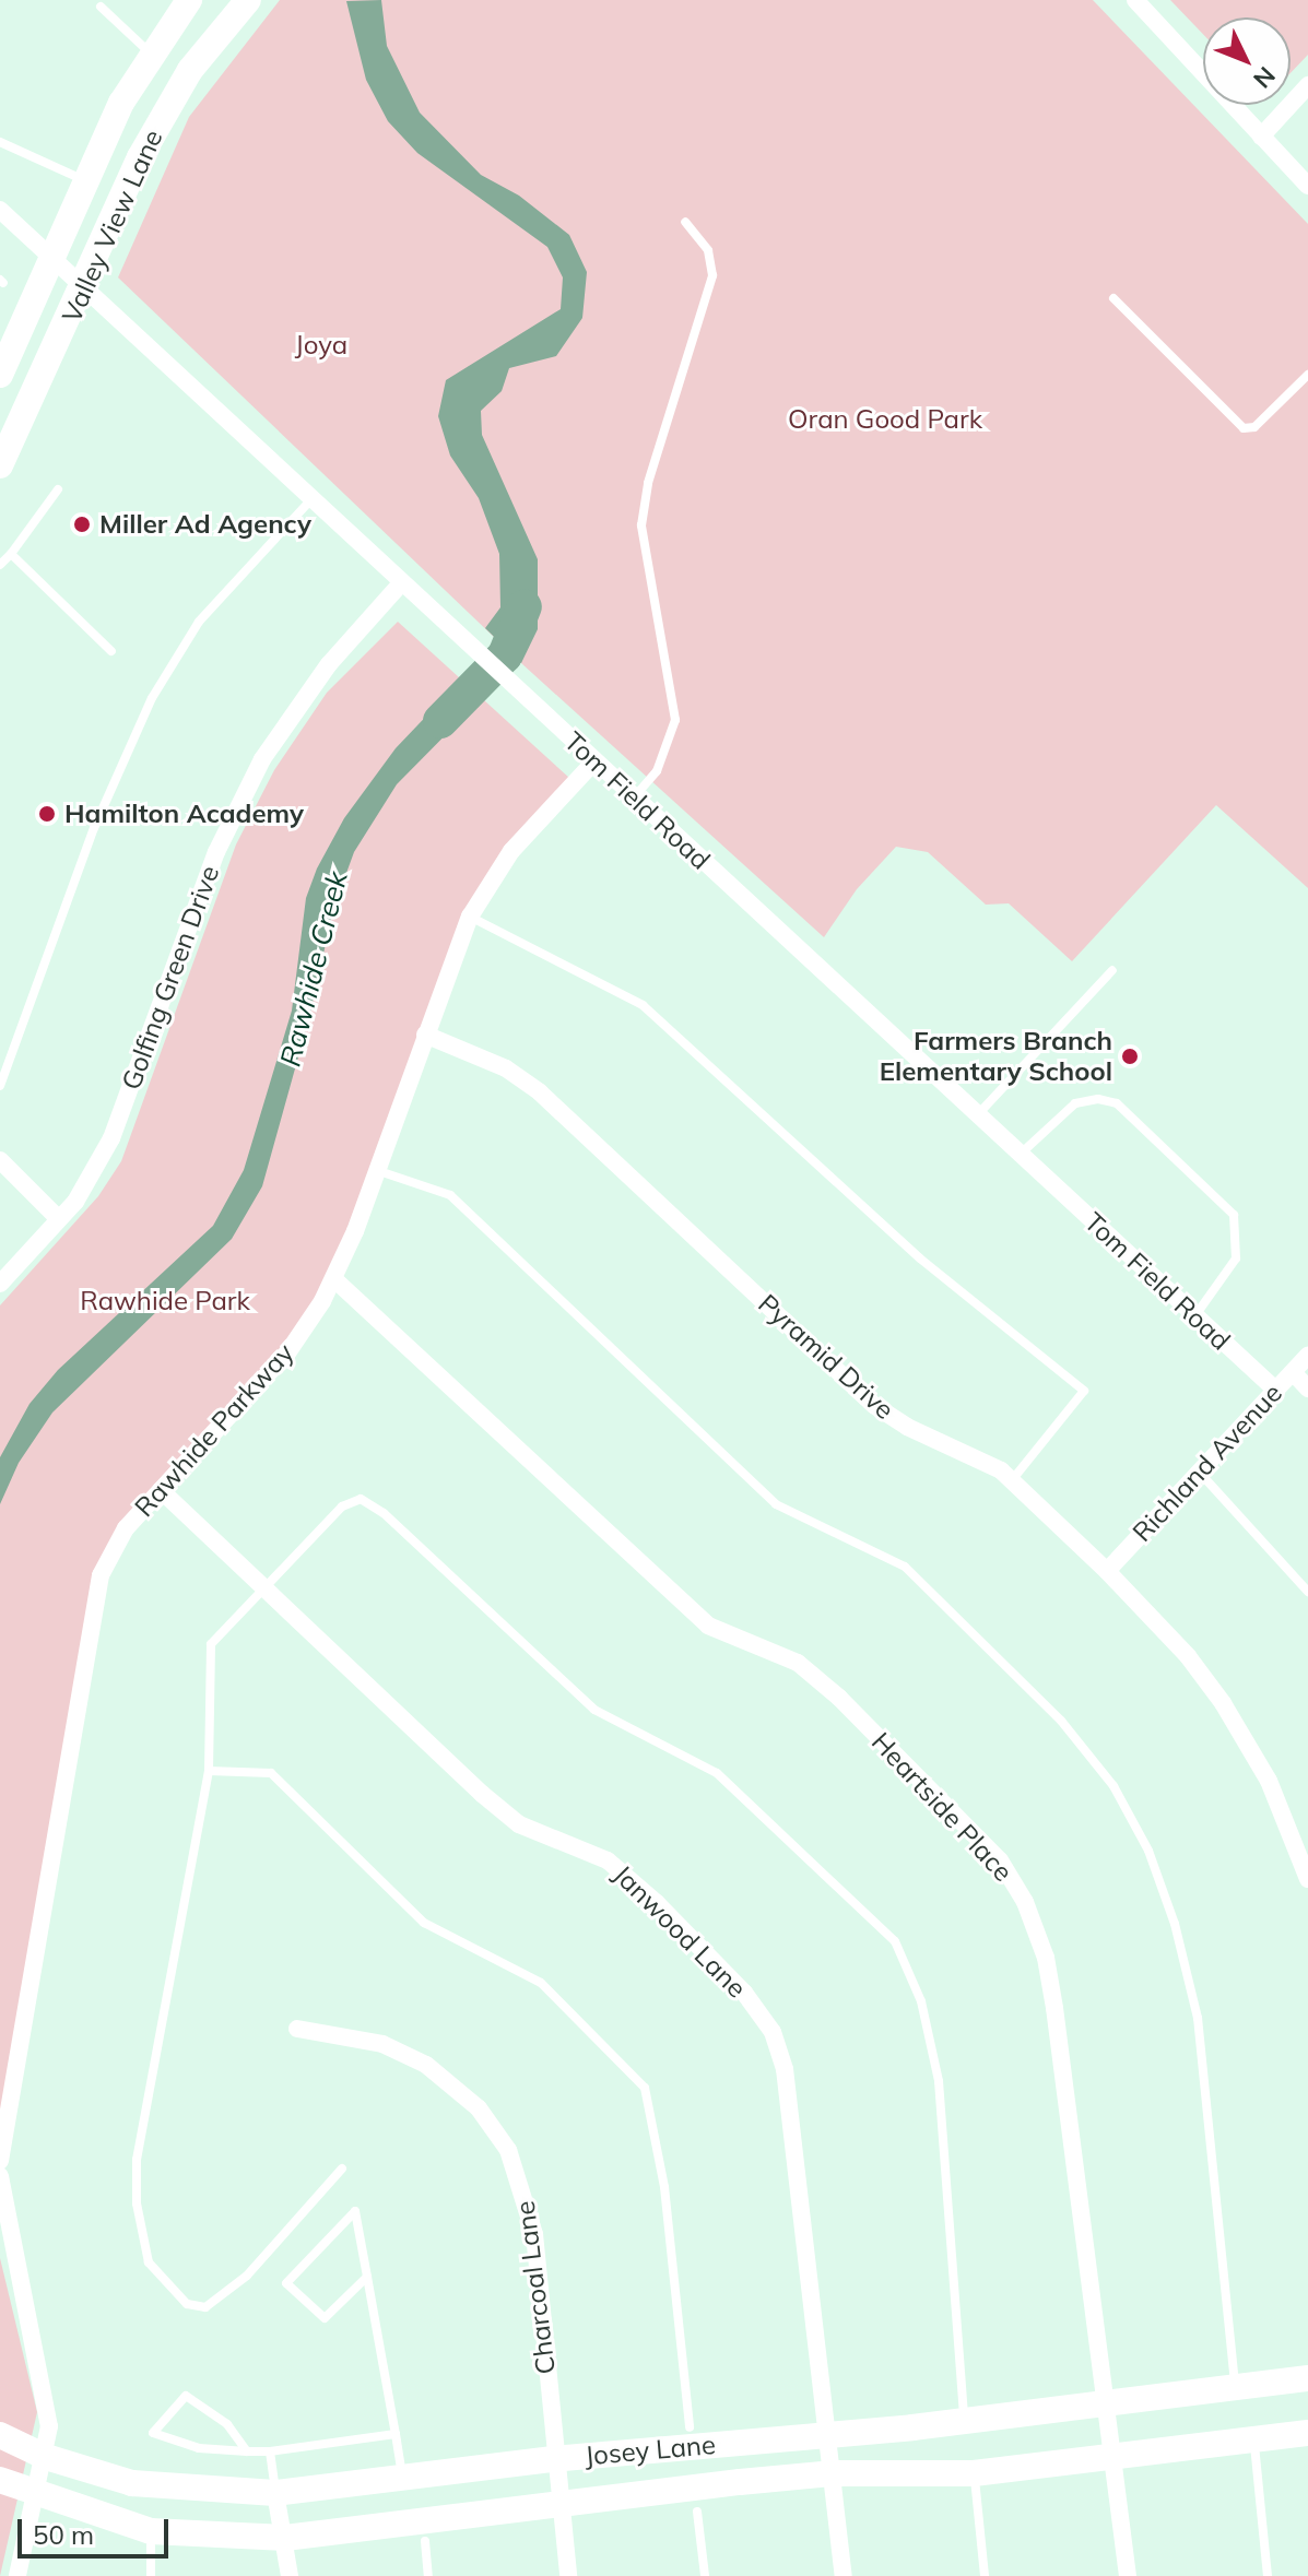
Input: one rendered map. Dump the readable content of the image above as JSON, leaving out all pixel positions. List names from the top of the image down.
{
  "streets": {
    "main road": ["Valley View Lane", "Josey Lane"],
    "street": [
      "Tom Field Road",
      "Golfing Green Drive",
      "Pyramid Drive",
      "Rawhide Parkway",
      "Richland Avenue",
      "Heartside Place",
      "Janwood Lane",
      "Charcoal Lane"
    ]
  },
  "crossings": [
    ["Valley View Lane", "Tom Field Road"],
    ["Tom Field Road", "Golfing Green Drive"],
    ["Tom Field Road", "Rawhide Parkway"],
    ["Tom Field Road", "Richland Avenue"],
    ["Pyramid Drive", "Rawhide Parkway"],
    ["Pyramid Drive", "Richland Avenue"],
    ["Rawhide Parkway", "Heartside Place"],
    ["Rawhide Parkway", "Janwood Lane"],
    ["Heartside Place", "Josey Lane"],
    ["Janwood Lane", "Josey Lane"],
    ["Charcoal Lane", "Josey Lane"]
  ],
  "water": ["Rawhide Creek"],
  "parks": ["Joya", "Oran Good Park", "Rawhide Park"],
  "places": ["Miller Ad Agency", "Hamilton Academy", "Farmers Branch Elementary School"],
  "scale_bar": "50 m",
  "north": "bottom right"
}
